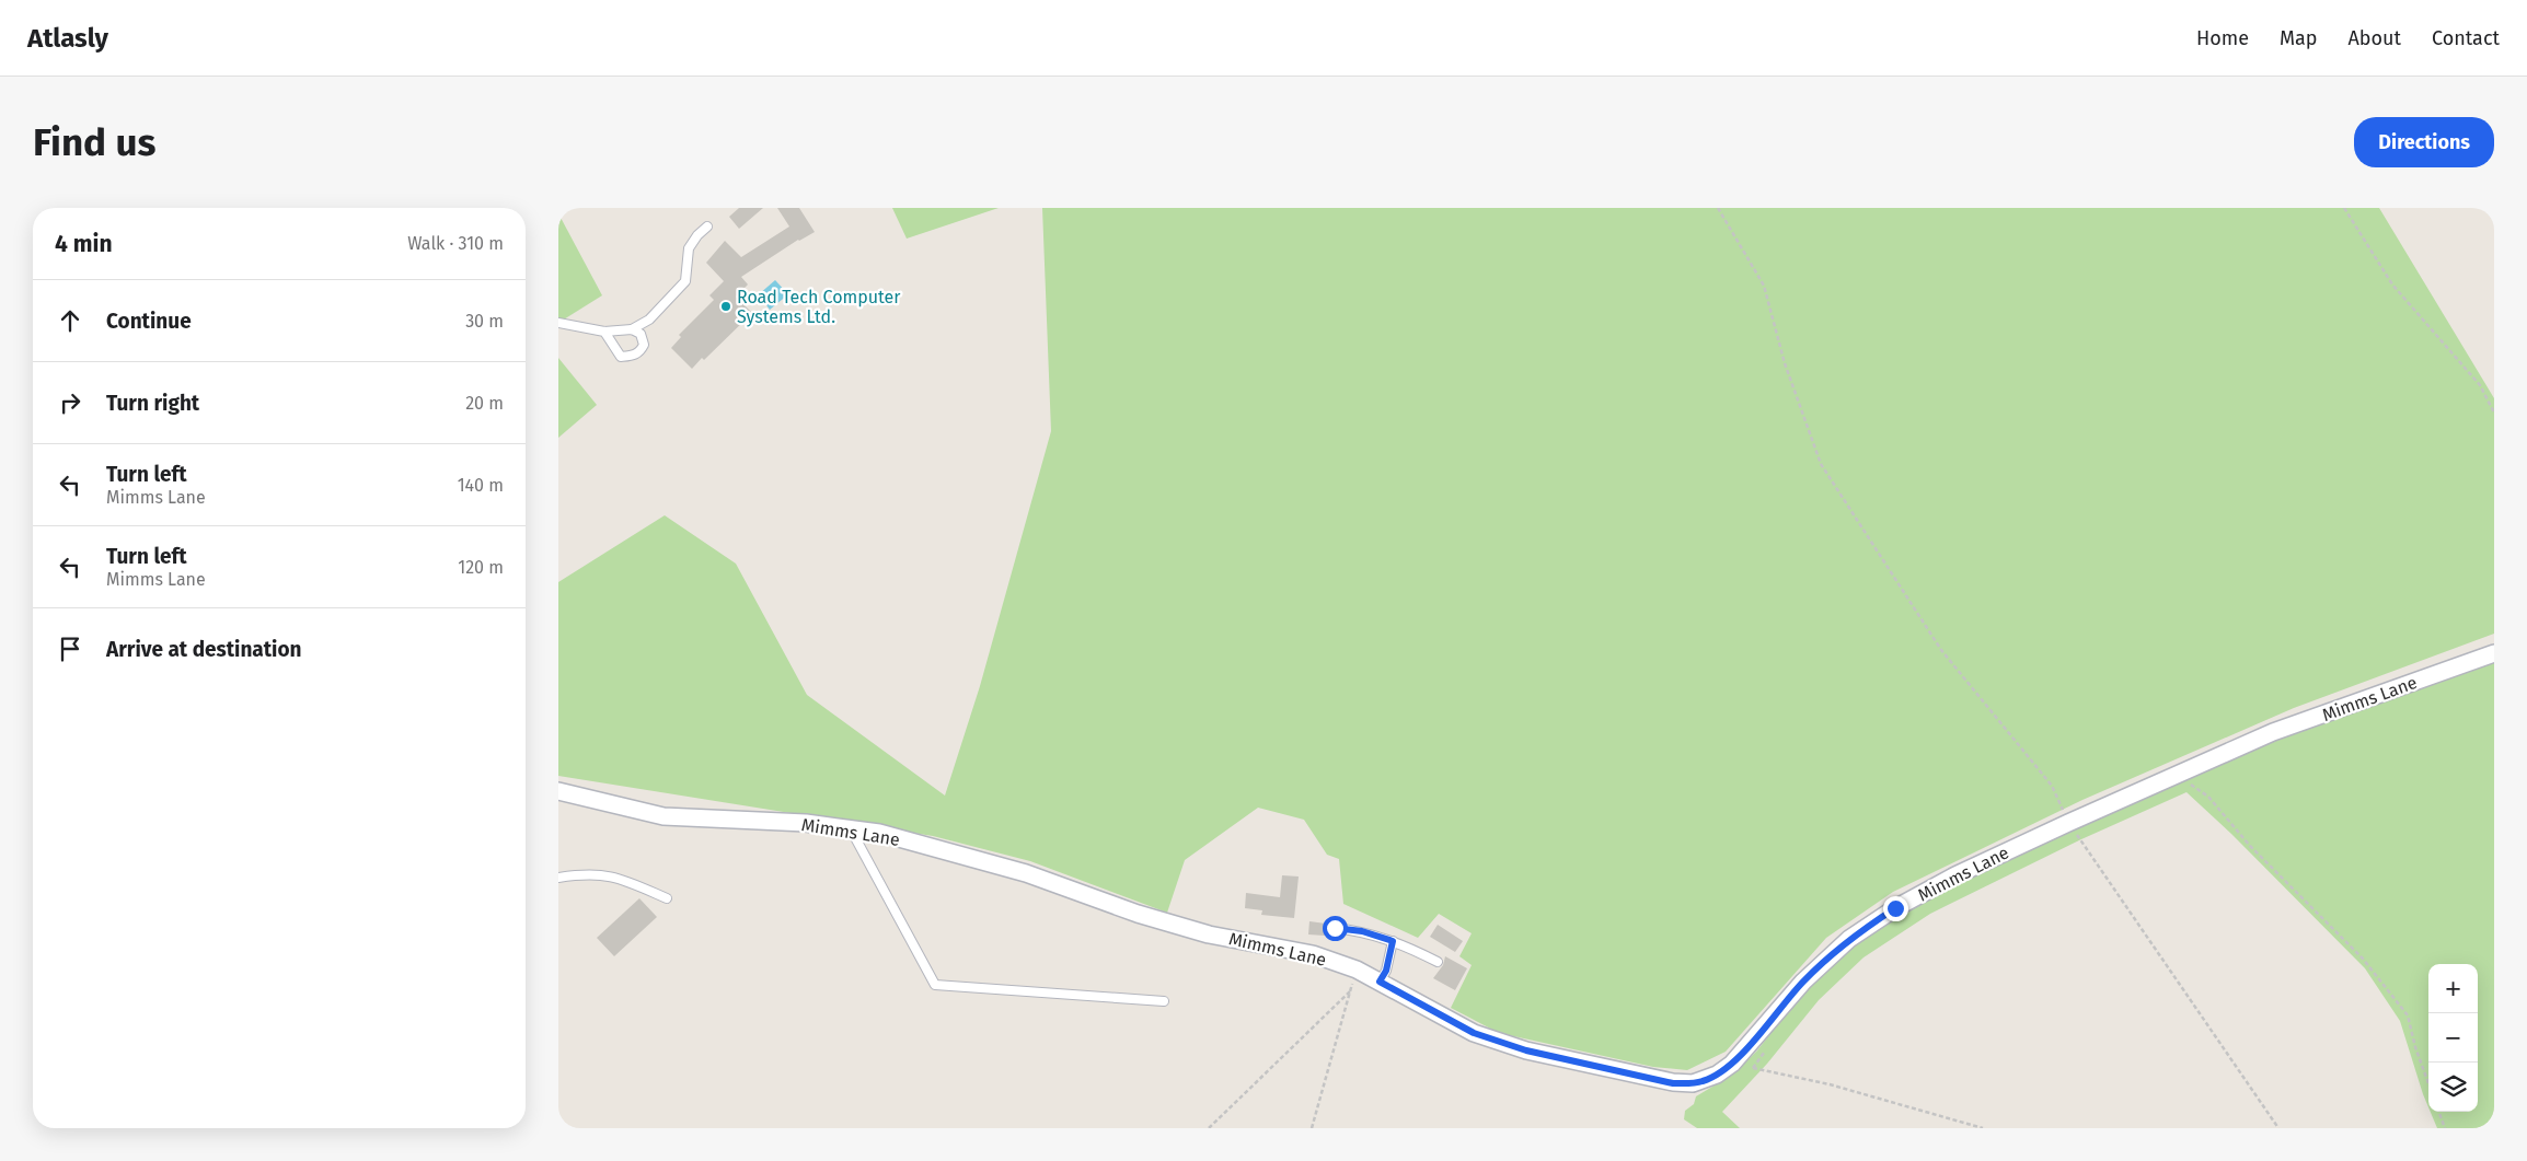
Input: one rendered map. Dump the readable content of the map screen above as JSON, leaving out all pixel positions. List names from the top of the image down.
{
  "streets": {
    "street": ["Mimms Lane"]
  },
  "places": ["Road Tech Computer Systems Ltd."],
  "page": {
    "header": "Atlasly",
    "nav": [
      "Home",
      "Map",
      "About",
      "Contact"
    ],
    "buttons": "Directions",
    "title": "Find us",
    "heading": ["4 min", "Walk · 310 m"],
    "list": [
      ["Continue", "30 m"],
      ["Turn right", "20 m"],
      ["Turn left", "Mimms Lane", "140 m"],
      ["Turn left", "Mimms Lane", "120 m"],
      "Arrive at destination"
    ],
    "map_buttons": ["+", "−"]
  }
}
